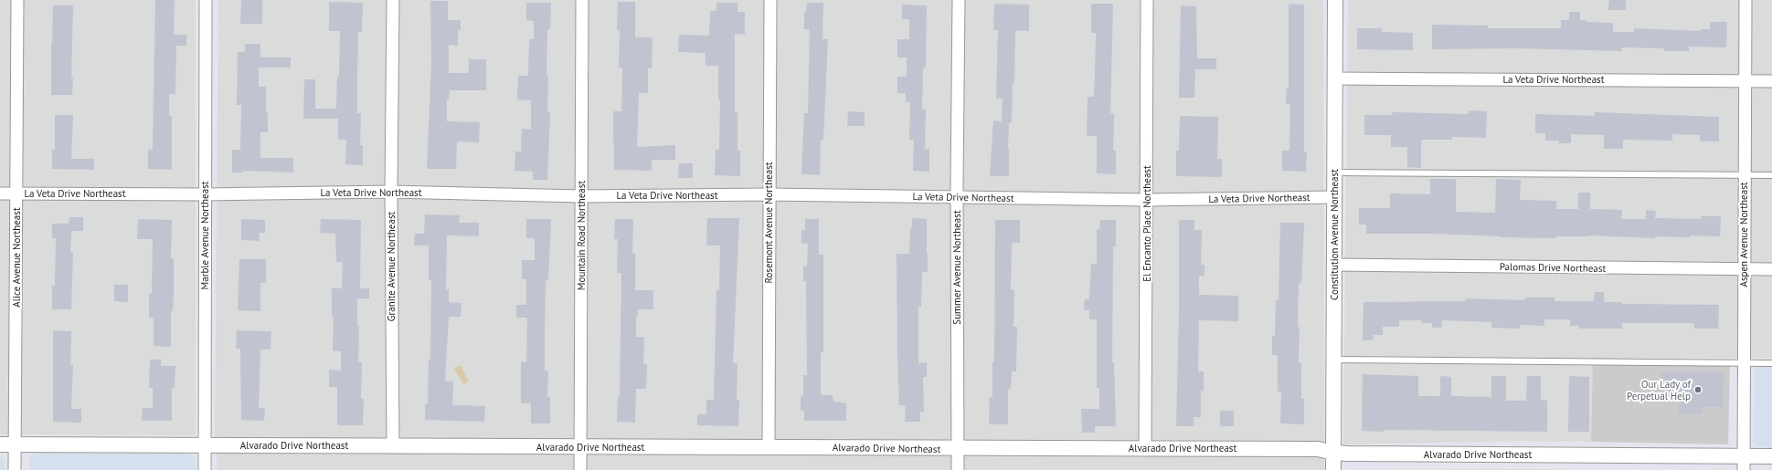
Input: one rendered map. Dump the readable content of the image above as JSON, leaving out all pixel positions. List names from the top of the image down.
{
  "streets": {
    "street": [
      "La Veta Drive Northeast",
      "Rosemont Avenue Northeast",
      "El Encanto Place Northeast",
      "Constitution Avenue Northeast",
      "Aspen Avenue Northeast",
      "Marble Avenue Northeast",
      "Mountain Road Northeast",
      "Alice Avenue Northeast",
      "Granite Avenue Northeast",
      "Summer Avenue Northeast",
      "Palomas Drive Northeast",
      "Alvarado Drive Northeast"
    ]
  },
  "crossings": [
    ["La Veta Drive Northeast", "Rosemont Avenue Northeast"],
    ["La Veta Drive Northeast", "El Encanto Place Northeast"],
    ["La Veta Drive Northeast", "Constitution Avenue Northeast"],
    ["La Veta Drive Northeast", "Aspen Avenue Northeast"],
    ["La Veta Drive Northeast", "Marble Avenue Northeast"],
    ["La Veta Drive Northeast", "Mountain Road Northeast"],
    ["La Veta Drive Northeast", "Alice Avenue Northeast"],
    ["La Veta Drive Northeast", "Granite Avenue Northeast"],
    ["La Veta Drive Northeast", "Summer Avenue Northeast"],
    ["Rosemont Avenue Northeast", "Alvarado Drive Northeast"],
    ["El Encanto Place Northeast", "Alvarado Drive Northeast"],
    ["Constitution Avenue Northeast", "Palomas Drive Northeast"],
    ["Constitution Avenue Northeast", "Alvarado Drive Northeast"],
    ["Aspen Avenue Northeast", "Palomas Drive Northeast"],
    ["Aspen Avenue Northeast", "Alvarado Drive Northeast"],
    ["Marble Avenue Northeast", "Alvarado Drive Northeast"],
    ["Mountain Road Northeast", "Alvarado Drive Northeast"],
    ["Alice Avenue Northeast", "Alvarado Drive Northeast"],
    ["Granite Avenue Northeast", "Alvarado Drive Northeast"],
    ["Summer Avenue Northeast", "Alvarado Drive Northeast"]
  ],
  "places": ["Our Lady of Perpetual Help"]
}
